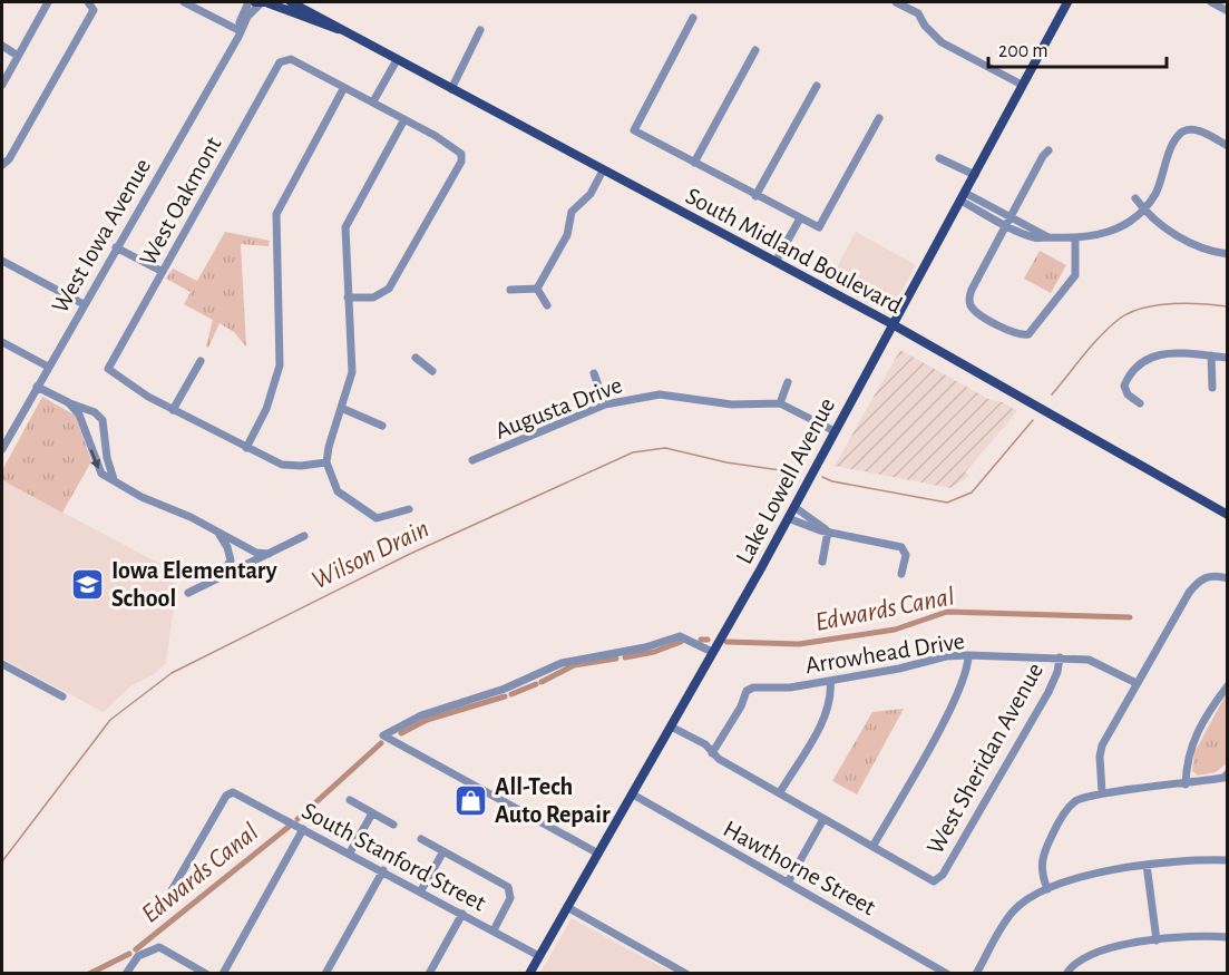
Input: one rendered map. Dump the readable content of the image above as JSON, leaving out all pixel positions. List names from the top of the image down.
{
  "streets": {
    "main road": ["South Midland Boulevard", "Lake Lowell Avenue"],
    "street": [
      "West Oakmont",
      "West Iowa Avenue",
      "Augusta Drive",
      "Arrowhead Drive",
      "West Sheridan Avenue",
      "South Stanford Street",
      "Hawthorne Street"
    ]
  },
  "crossings": [
    ["West Iowa Avenue", "South Midland Boulevard"],
    ["South Midland Boulevard", "Lake Lowell Avenue"],
    ["Augusta Drive", "Lake Lowell Avenue"],
    ["Lake Lowell Avenue", "South Stanford Street"],
    ["Lake Lowell Avenue", "Hawthorne Street"],
    ["Arrowhead Drive", "West Sheridan Avenue"]
  ],
  "water": ["Wilson Drain", "Edwards Canal"],
  "places": {
    "school or university": ["Iowa Elementary School"],
    "shop": ["All-Tech Auto Repair"]
  },
  "scale_bar": "200 m"
}
